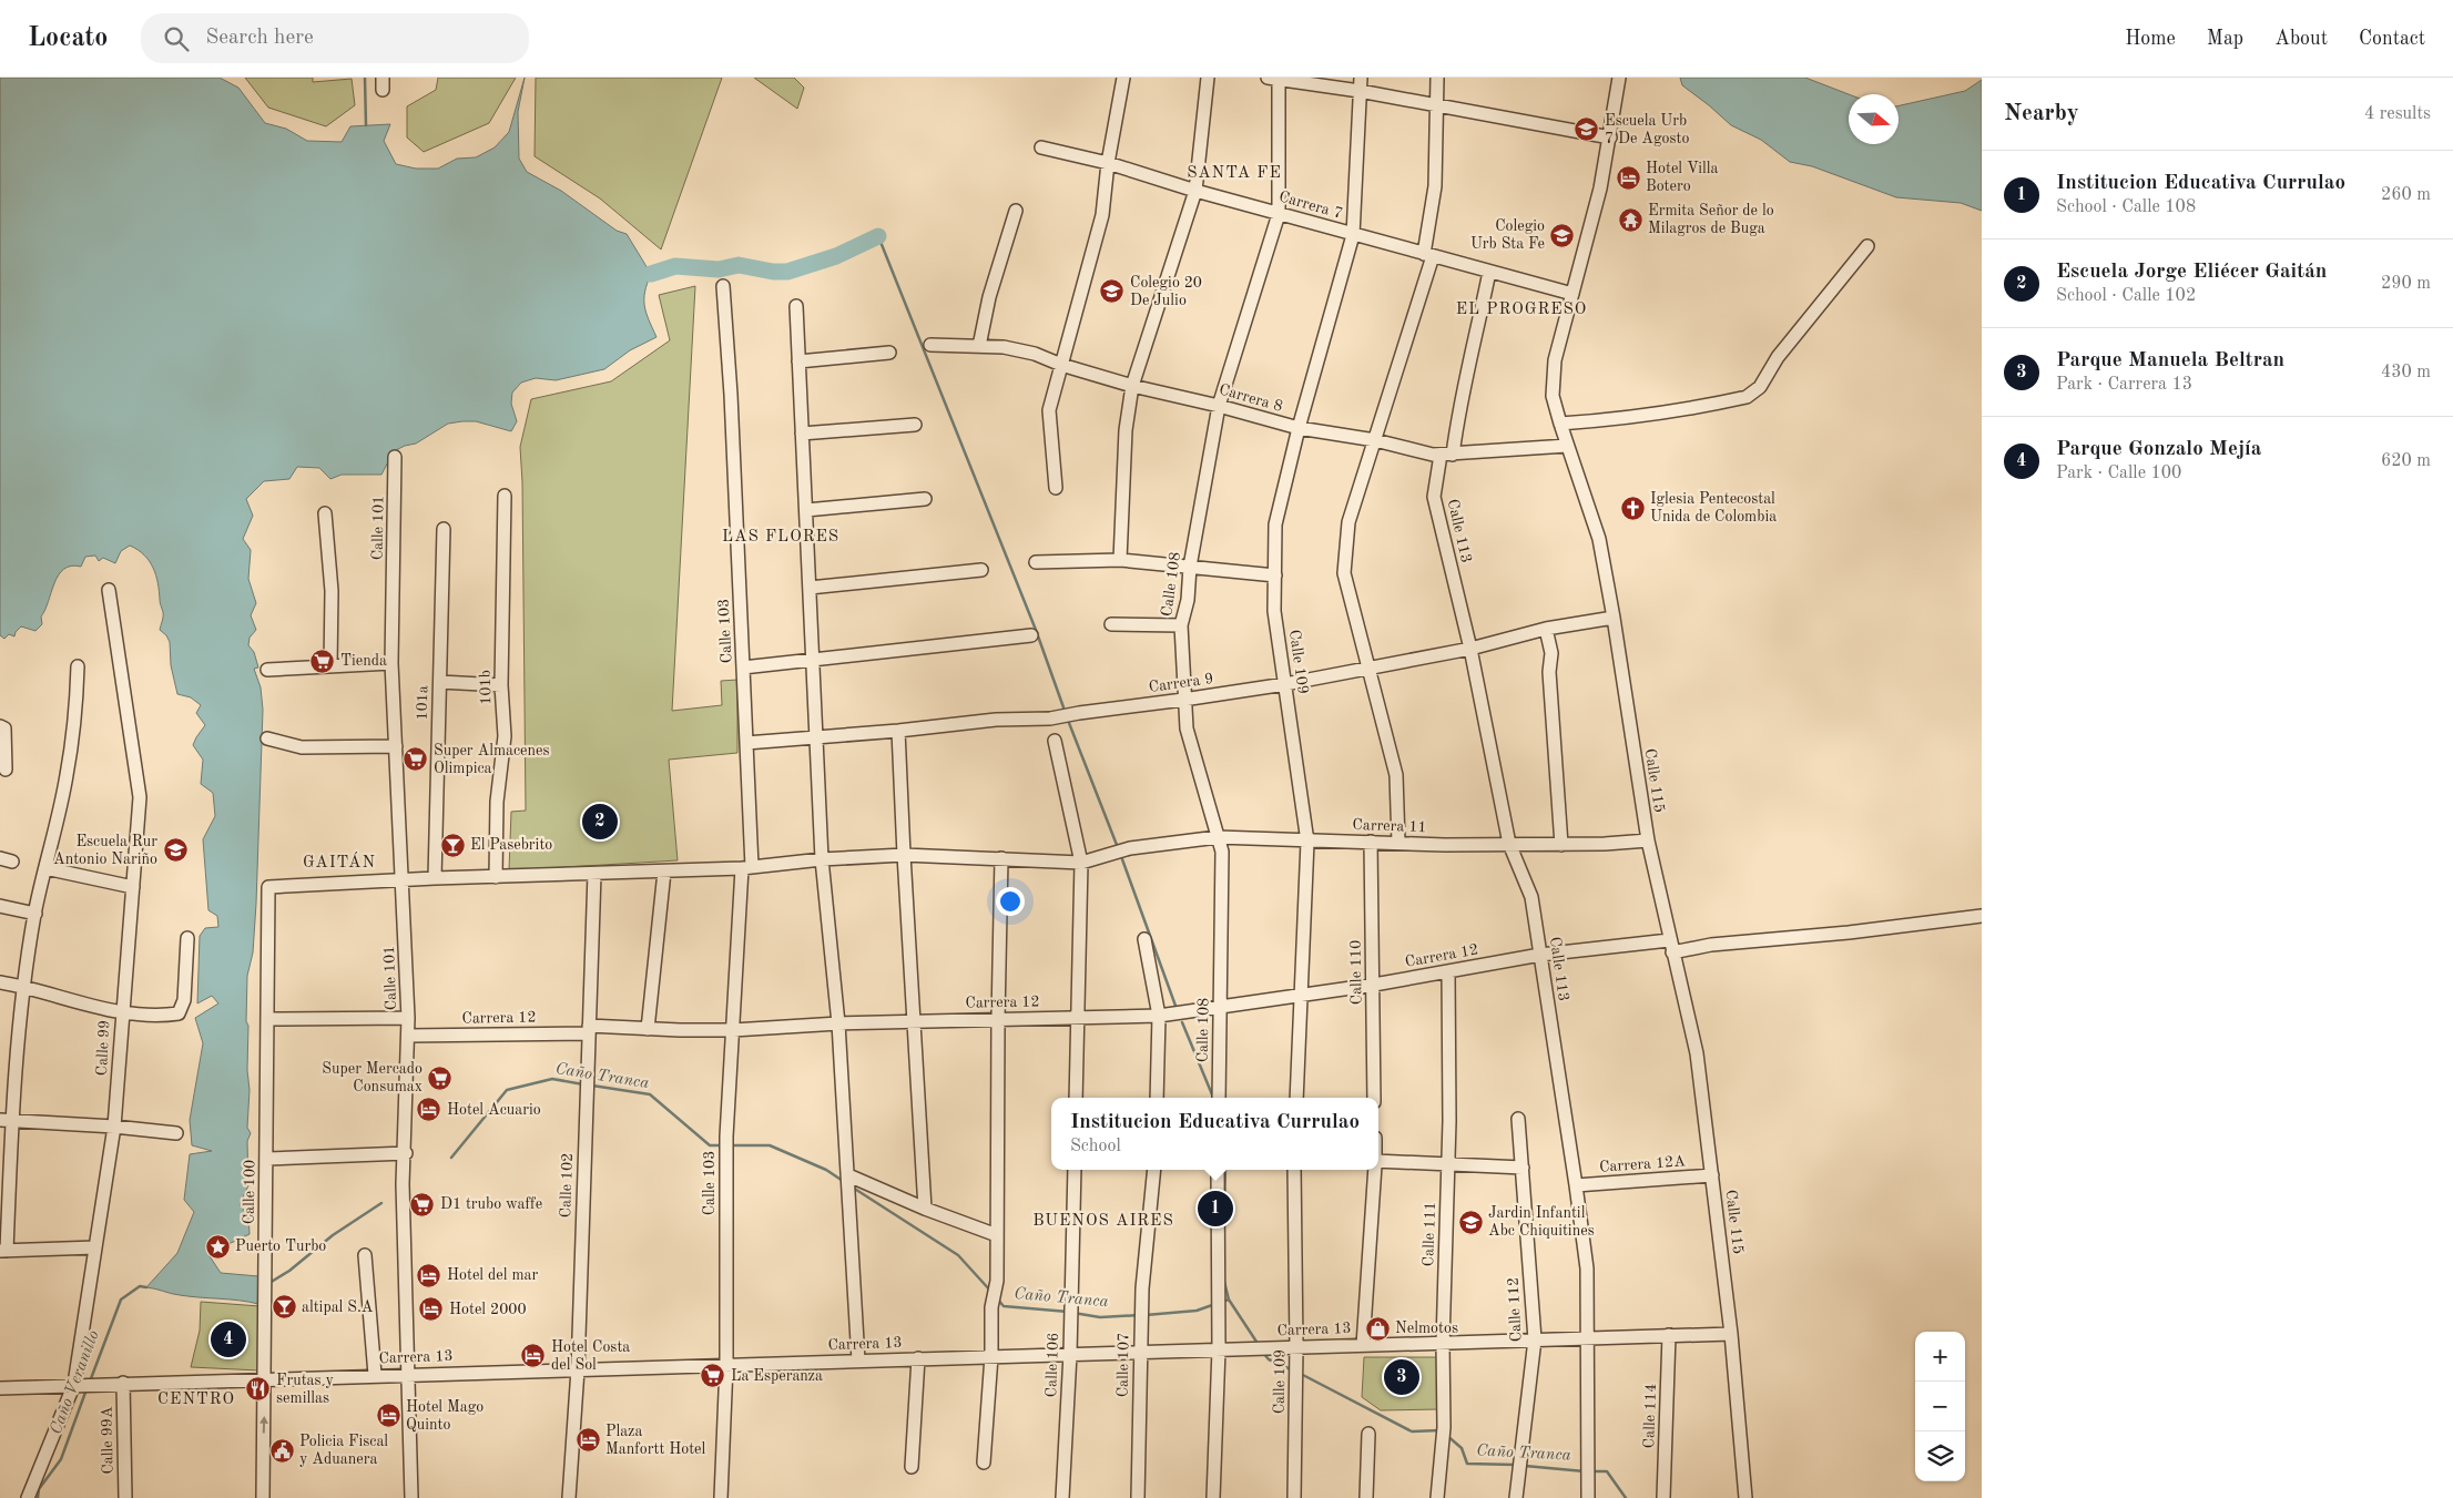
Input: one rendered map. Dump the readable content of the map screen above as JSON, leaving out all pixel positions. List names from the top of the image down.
{
  "streets": {
    "street": [
      "Carrera 7",
      "Carrera 8",
      "Calle 101",
      "Calle 113",
      "Calle 108",
      "Calle 103",
      "Calle 109",
      "Carrera 9",
      "101b",
      "101a",
      "Calle 115",
      "Carrera 11",
      "Carrera 12",
      "Calle 110",
      "Calle 99",
      "Carrera 12A",
      "Calle 102",
      "Calle 100",
      "Calle 111",
      "Calle 112",
      "Carrera 13",
      "Calle 106",
      "Calle 107",
      "Calle 114",
      "Calle 99A"
    ]
  },
  "crossings": [
    ["Carrera 7", "Calle 113"],
    ["Carrera 7", "Calle 108"],
    ["Carrera 7", "Calle 109"],
    ["Carrera 7", "Calle 115"],
    ["Carrera 8", "Calle 113"],
    ["Carrera 8", "Calle 108"],
    ["Carrera 8", "Calle 109"],
    ["Carrera 8", "Calle 115"],
    ["Calle 101", "Carrera 11"],
    ["Calle 101", "Carrera 12"],
    ["Calle 101", "Carrera 13"],
    ["Calle 113", "Carrera 9"],
    ["Calle 113", "Carrera 11"],
    ["Calle 113", "Carrera 12"],
    ["Calle 113", "Carrera 12A"],
    ["Calle 113", "Carrera 13"],
    ["Calle 108", "Carrera 9"],
    ["Calle 108", "Carrera 11"],
    ["Calle 108", "Carrera 12"],
    ["Calle 103", "Carrera 9"],
    ["Calle 103", "Carrera 11"],
    ["Calle 103", "Carrera 12"],
    ["Calle 103", "Carrera 13"],
    ["Calle 109", "Carrera 9"],
    ["Calle 109", "Carrera 11"],
    ["Calle 109", "Carrera 12"],
    ["Calle 109", "Carrera 13"],
    ["Carrera 9", "Calle 115"],
    ["101b", "Carrera 11"],
    ["101a", "Carrera 11"],
    ["Calle 115", "Carrera 11"],
    ["Calle 115", "Carrera 12"],
    ["Calle 115", "Carrera 12A"],
    ["Calle 115", "Carrera 13"],
    ["Carrera 11", "Calle 110"],
    ["Carrera 11", "Calle 102"],
    ["Carrera 11", "Calle 100"],
    ["Carrera 12", "Calle 110"],
    ["Carrera 12", "Calle 102"],
    ["Carrera 12", "Calle 111"],
    ["Calle 99", "Carrera 13"],
    ["Calle 102", "Carrera 13"],
    ["Calle 100", "Carrera 13"],
    ["Calle 111", "Carrera 13"],
    ["Calle 112", "Carrera 13"],
    ["Carrera 13", "Calle 106"],
    ["Carrera 13", "Calle 107"],
    ["Carrera 13", "Calle 114"],
    ["Carrera 13", "Calle 99A"]
  ],
  "districts": [
    "SANTA FE",
    "EL PROGRESO",
    "LAS FLORES",
    "GAITÁN",
    "BUENOS AIRES",
    "CENTRO"
  ],
  "water": ["Caño Tranca", "Caño Veranillo"],
  "places": {
    "school or university": [
      "Escuela Urb 7 De Agosto",
      "Colegio Urb Sta Fe",
      "Colegio 20 De Julio",
      "Escuela Rur Antonio Nariño",
      "Jardin Infantil Abc Chiquitines"
    ],
    "hotel": [
      "Hotel Villa Botero",
      "Hotel Acuario",
      "Hotel del mar",
      "Hotel 2000",
      "Hotel Costa del Sol",
      "Hotel Mago Quinto",
      "Plaza Manfortt Hotel"
    ],
    "temple": ["Ermita Señor de lo Milagros de Buga"],
    "church": ["Iglesia Pentecostal Unida de Colombia"],
    "supermarket": [
      "Tienda",
      "Super Almacenes Olimpica",
      "Super Mercado Consumax",
      "D1 trubo waffe",
      "La Esperanza"
    ],
    "bar": ["El Pasebrito", "altipal S.A"],
    "place": ["Puerto Turbo"],
    "shop": ["Nelmotos"],
    "restaurant": ["Frutas y semillas"],
    "public building": ["Policia Fiscal y Aduanera"]
  },
  "north": "right",
  "page": {
    "header": "Locato",
    "search": "Search here",
    "nav": [
      "Home",
      "Map",
      "About",
      "Contact"
    ],
    "heading": ["Nearby", "4 results"],
    "list": [
      {
        "mark": "1",
        "name": "Institucion Educativa Currulao",
        "note": "School · Calle 108",
        "value": "260 m"
      },
      {
        "mark": "2",
        "name": "Escuela Jorge Eliécer Gaitán",
        "note": "School · Calle 102",
        "value": "290 m"
      },
      {
        "mark": "3",
        "name": "Parque Manuela Beltran",
        "note": "Park · Carrera 13",
        "value": "430 m"
      },
      {
        "mark": "4",
        "name": "Parque Gonzalo Mejía",
        "note": "Park · Calle 100",
        "value": "620 m"
      }
    ],
    "pins": [
      "2",
      "1",
      "4",
      "3"
    ],
    "popup": ["Institucion Educativa Currulao", "School"],
    "map_buttons": ["+", "−"]
  }
}
